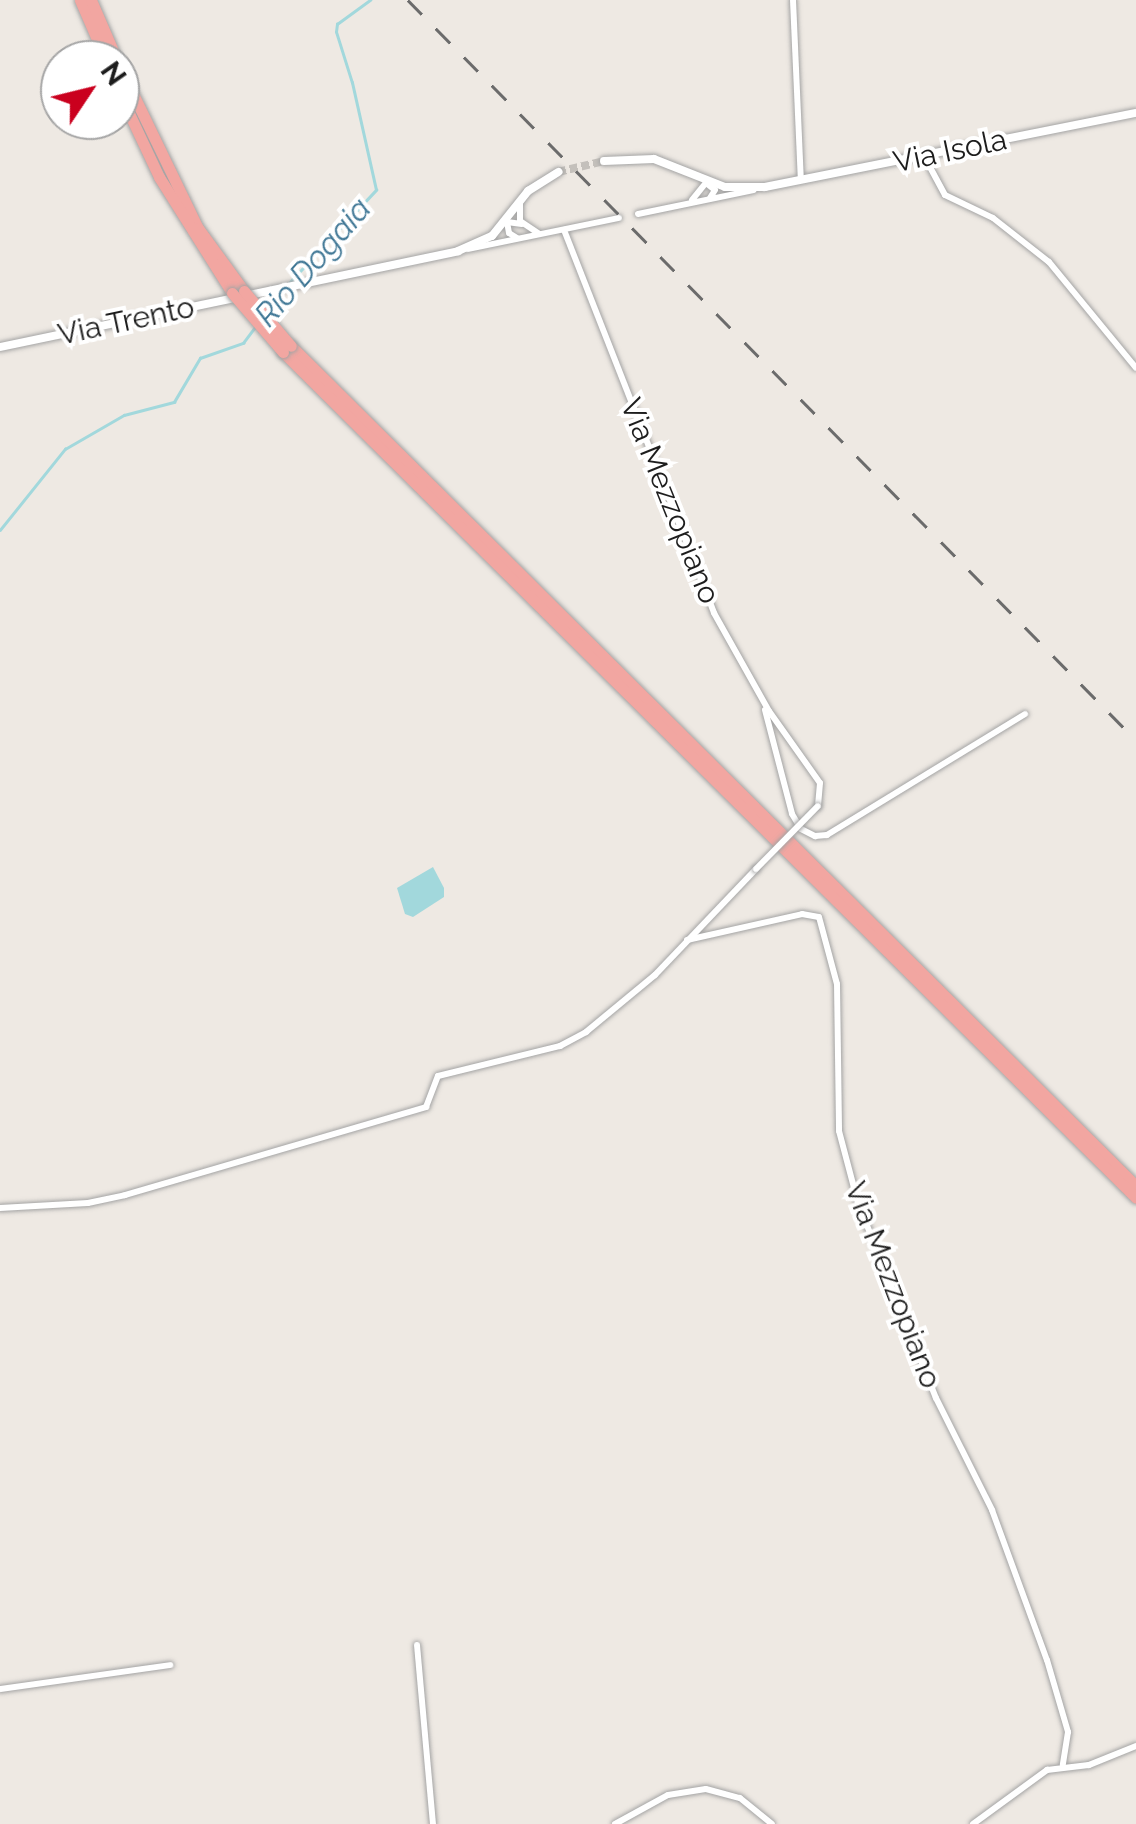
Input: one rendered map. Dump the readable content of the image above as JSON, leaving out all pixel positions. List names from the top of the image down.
{
  "streets": {
    "street": ["Via Isola", "Via Trento", "Via Mezzopiano"]
  },
  "water": ["Rio Dogaia"],
  "north": "top right"
}
